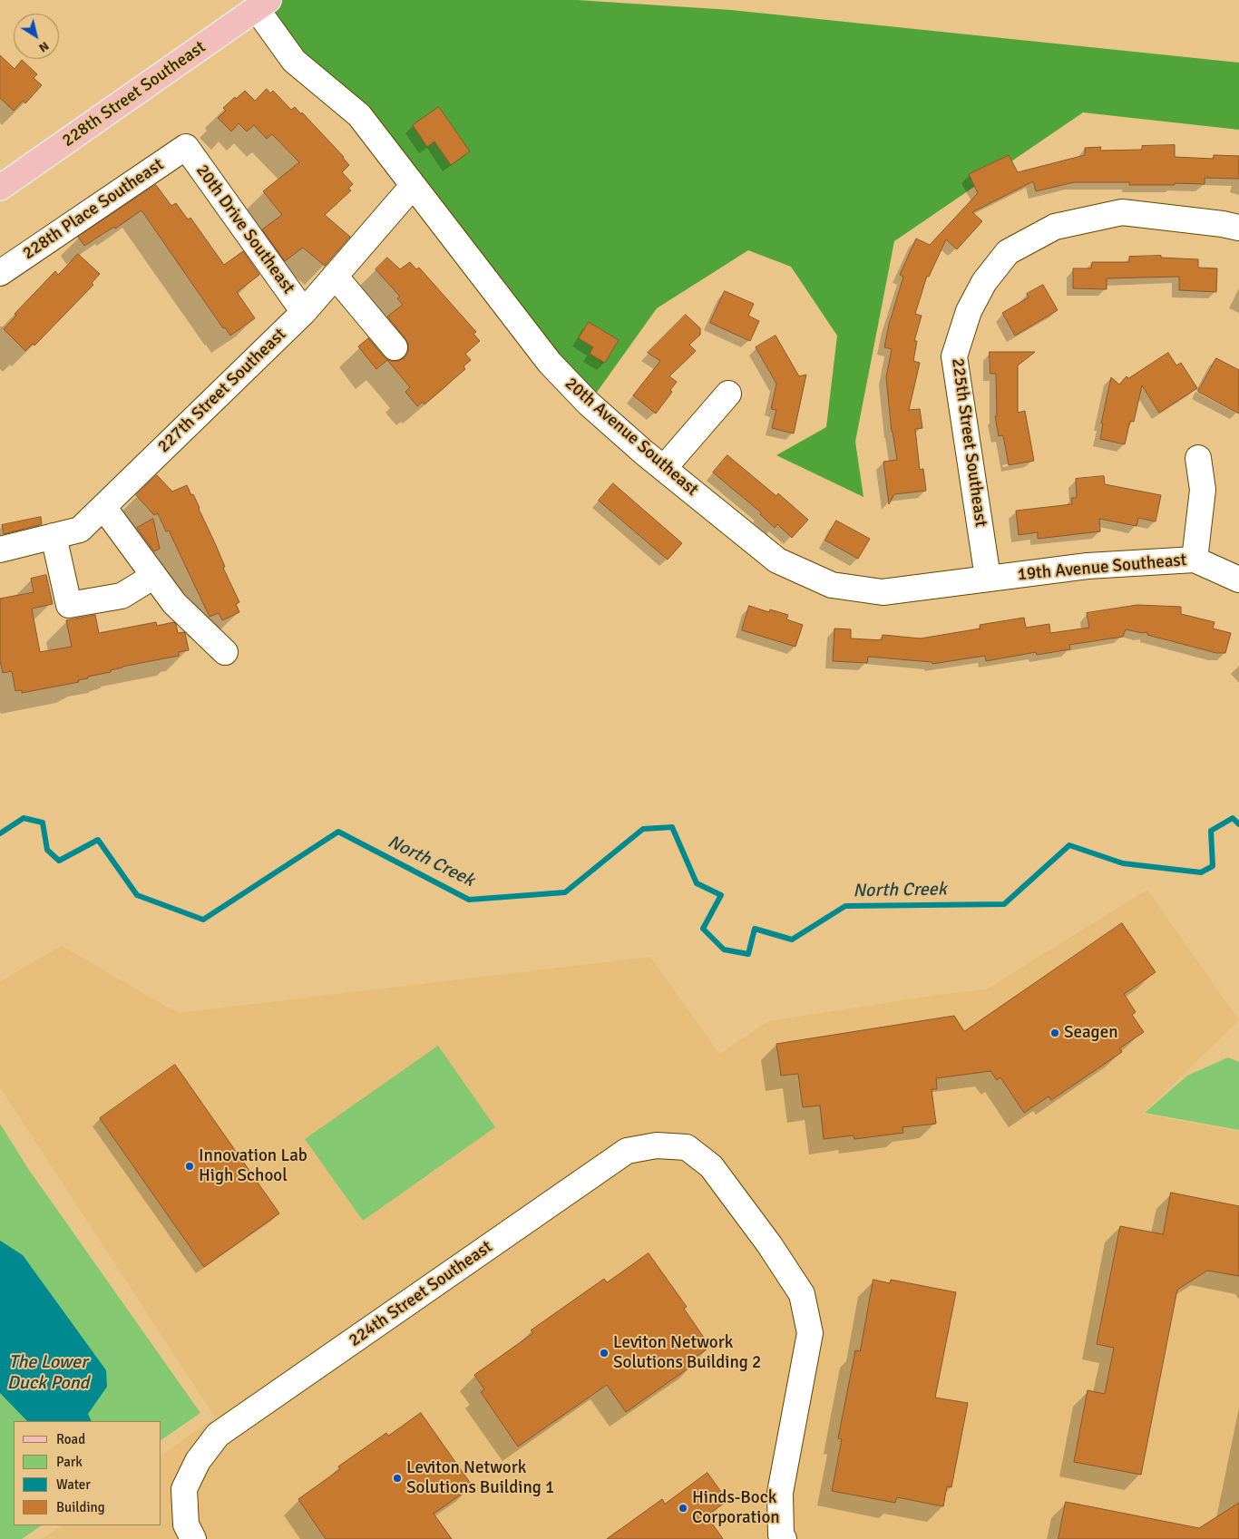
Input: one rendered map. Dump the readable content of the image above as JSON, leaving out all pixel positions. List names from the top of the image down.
{
  "streets": {
    "main road": ["228th Street Southeast"],
    "street": [
      "228th Place Southeast",
      "20th Drive Southeast",
      "227th Street Southeast",
      "20th Avenue Southeast",
      "225th Street Southeast",
      "19th Avenue Southeast",
      "224th Street Southeast"
    ]
  },
  "crossings": [
    ["228th Street Southeast", "20th Avenue Southeast"],
    ["228th Place Southeast", "20th Drive Southeast"],
    ["20th Drive Southeast", "227th Street Southeast"],
    ["227th Street Southeast", "20th Avenue Southeast"],
    ["20th Avenue Southeast", "225th Street Southeast"],
    ["20th Avenue Southeast", "19th Avenue Southeast"],
    ["225th Street Southeast", "19th Avenue Southeast"]
  ],
  "water": ["North Creek", "The Lower Duck Pond"],
  "places": [
    "Seagen",
    "Innovation Lab High School",
    "Leviton Network Solutions Building 2",
    "Leviton Network Solutions Building 1",
    "Hinds-Bock Corporation"
  ],
  "legend": [
    "Road",
    "Park",
    "Water",
    "Building"
  ],
  "north": "bottom right"
}
